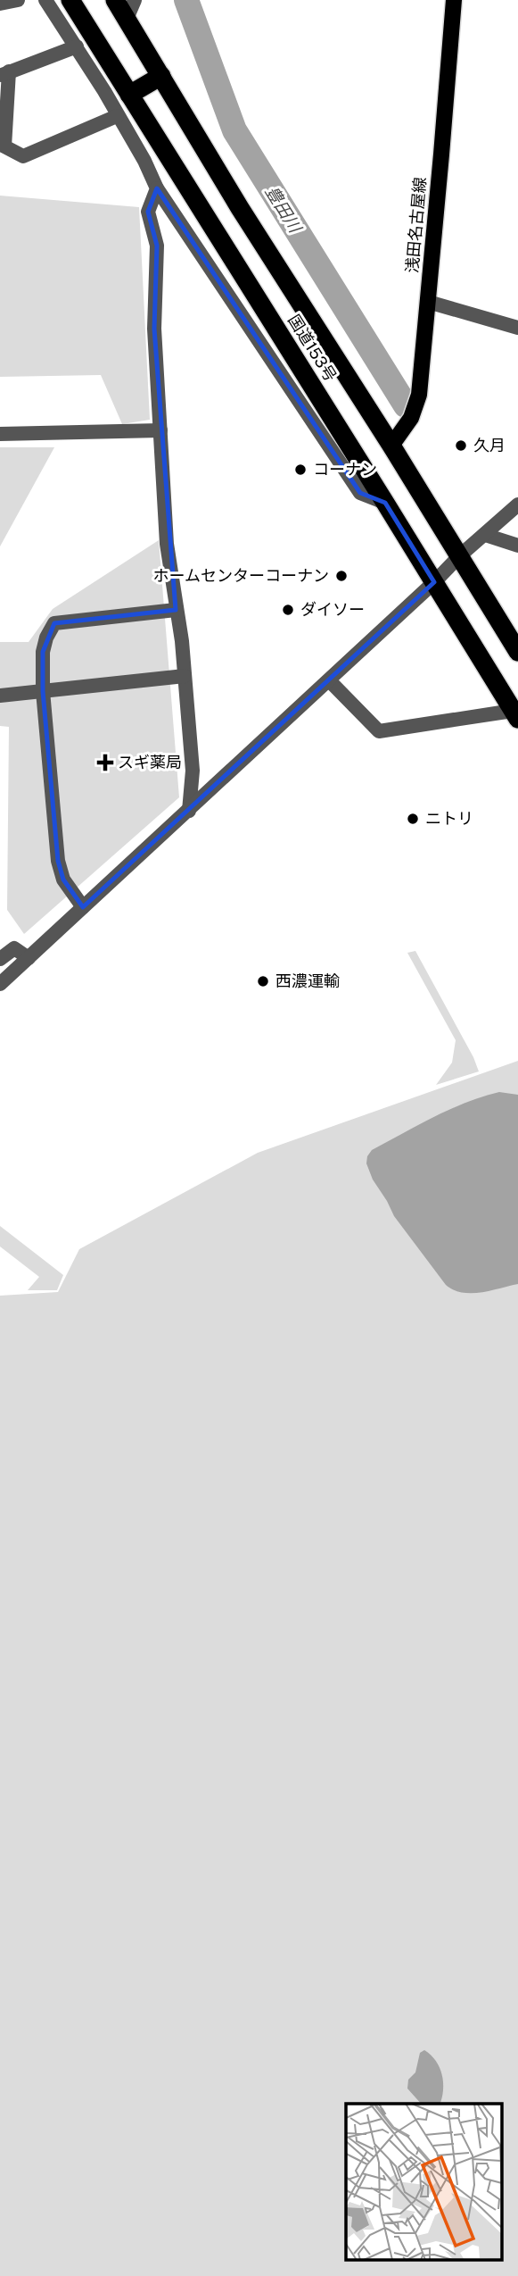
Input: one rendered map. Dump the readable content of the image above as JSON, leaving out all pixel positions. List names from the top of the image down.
{
  "streets": {
    "highway": ["国道153号"],
    "main road": ["浅田名古屋線"]
  },
  "crossings": [
    ["浅田名古屋線", "国道153号"]
  ],
  "water": ["豊田川"],
  "places": {
    "other": [
      "久月",
      "コーナン",
      "ホームセンターコーナン",
      "ダイソー",
      "ニトリ",
      "西濃運輸"
    ],
    "health": ["スギ薬局"]
  }
}
